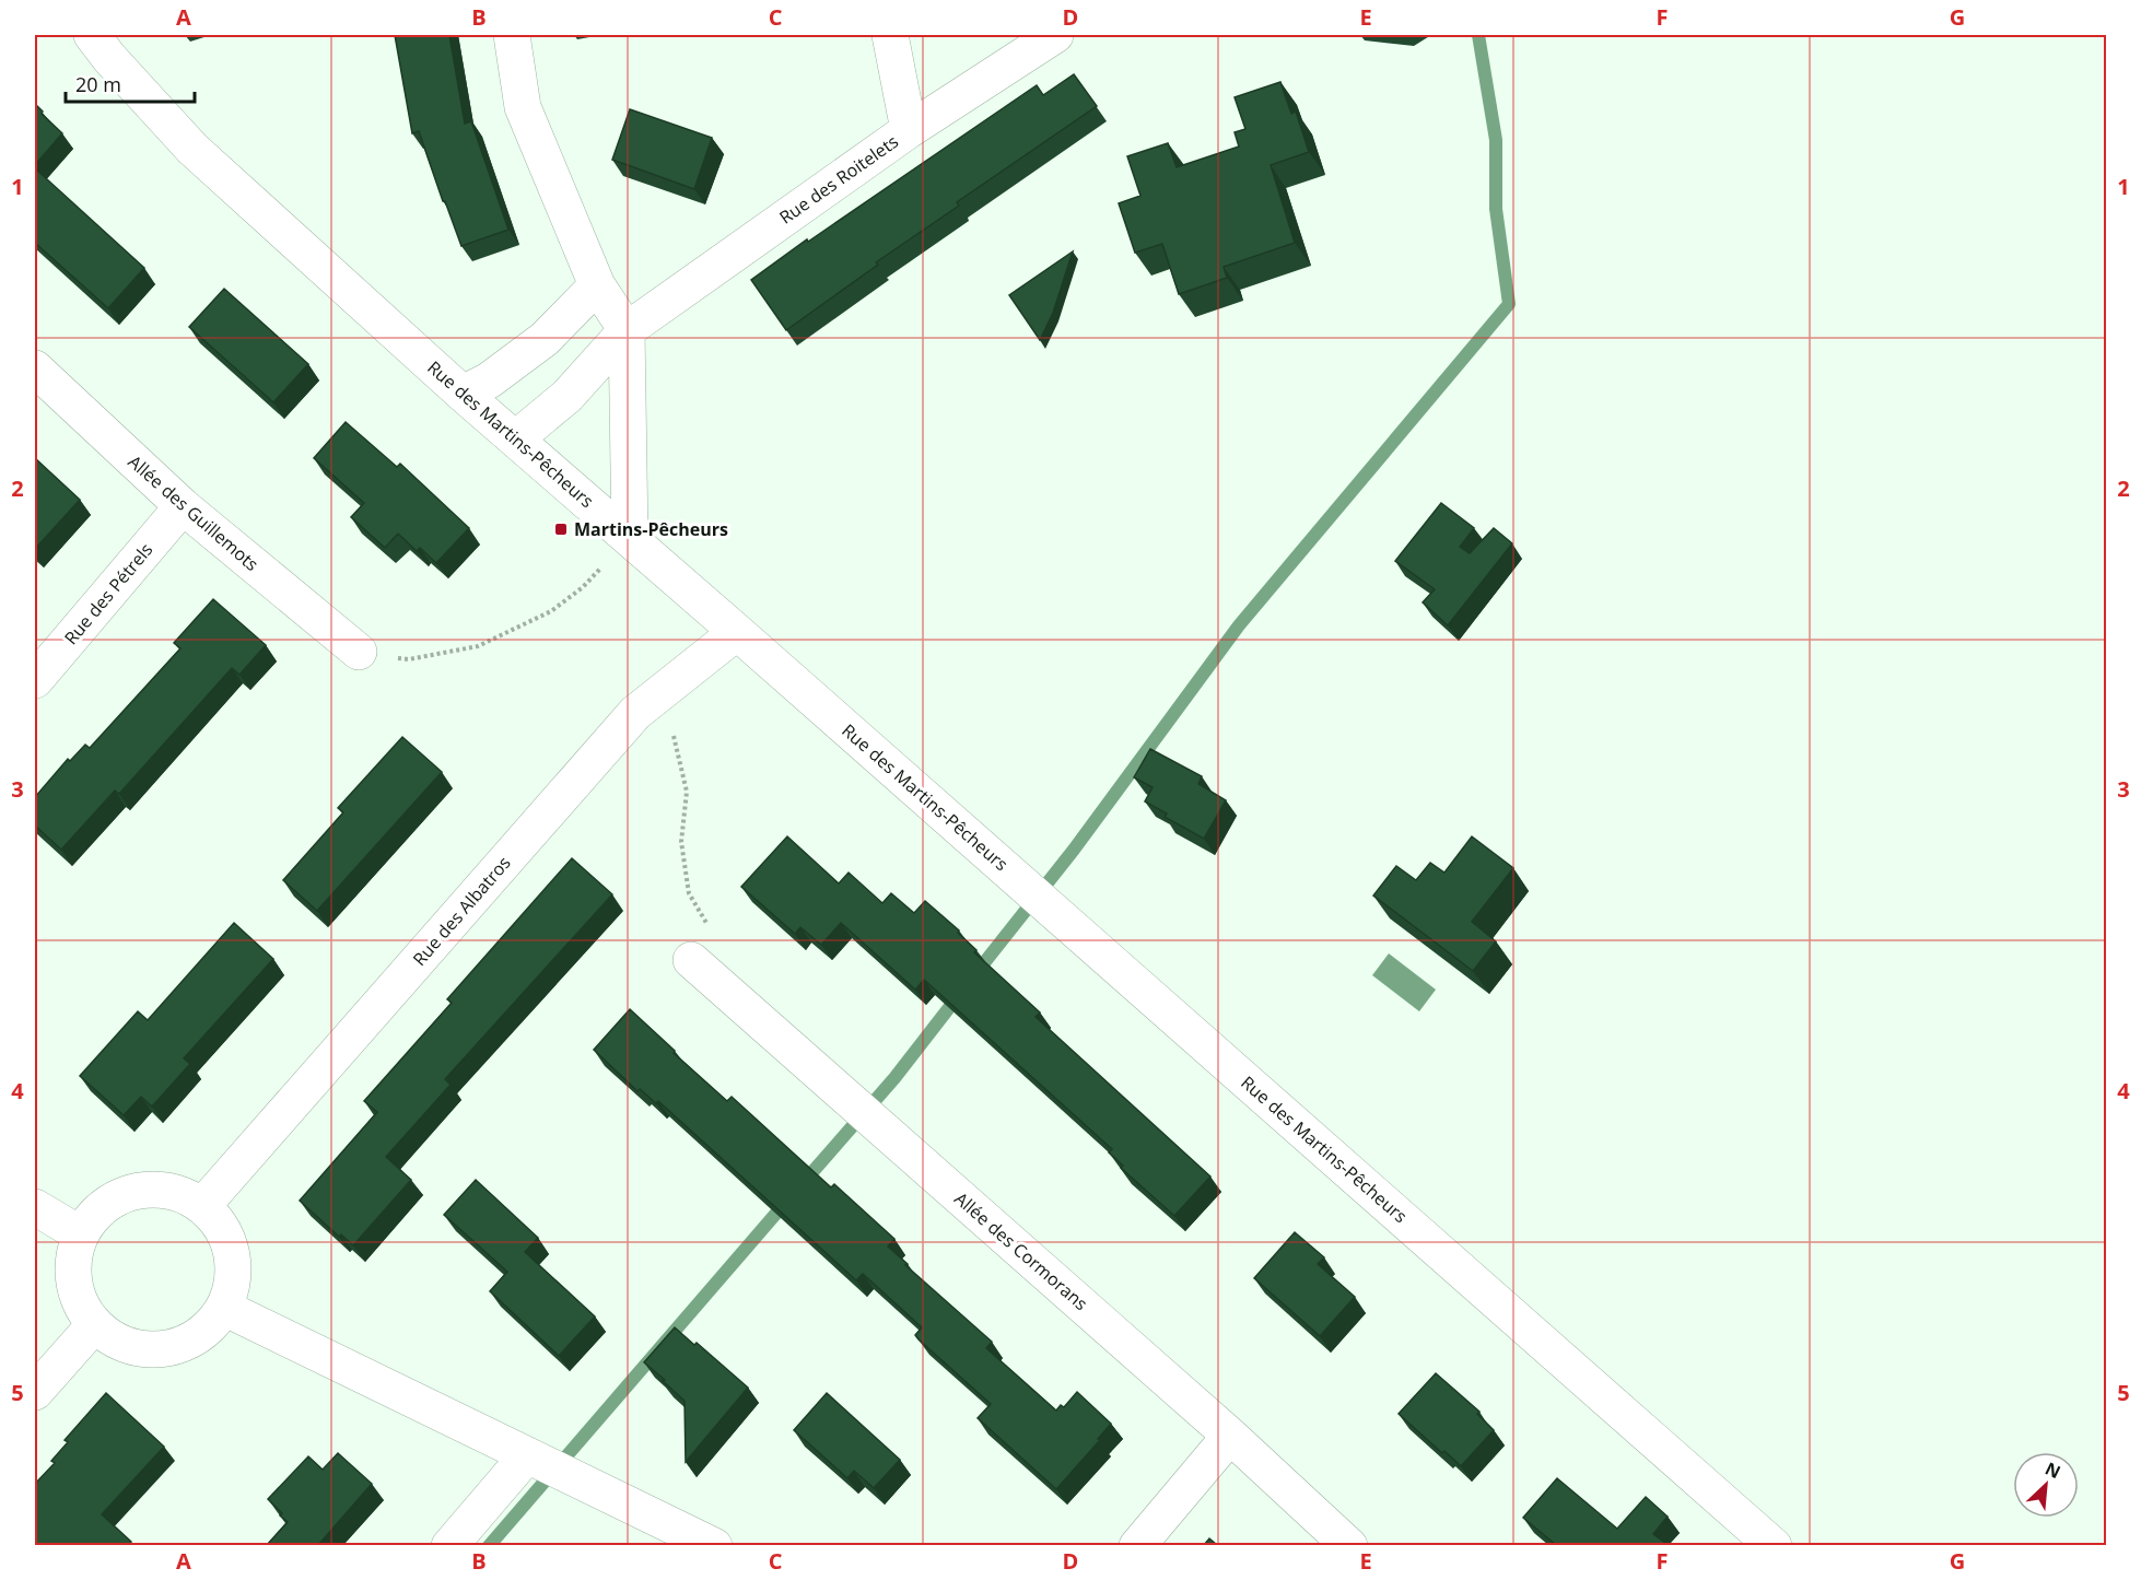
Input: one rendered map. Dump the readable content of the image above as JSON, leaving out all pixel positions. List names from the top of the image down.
{
  "streets": {
    "street": [
      "Rue des Roitelets",
      "Rue des Martins-Pêcheurs",
      "Allée des Guillemots",
      "Rue des Pétrels",
      "Rue des Albatros",
      "Allée des Cormorans"
    ]
  },
  "crossings": [
    ["Rue des Roitelets", "Rue des Martins-Pêcheurs"],
    ["Rue des Martins-Pêcheurs", "Rue des Albatros"],
    ["Allée des Guillemots", "Rue des Pétrels"]
  ],
  "places": {
    "transit": ["Martins-Pêcheurs"]
  },
  "scale_bar": "20 m",
  "north": "top right",
  "grid": {
    "columns": [
      "A",
      "B",
      "C",
      "D",
      "E",
      "F",
      "G"
    ],
    "rows": [
      "1",
      "2",
      "3",
      "4",
      "5"
    ]
  }
}
